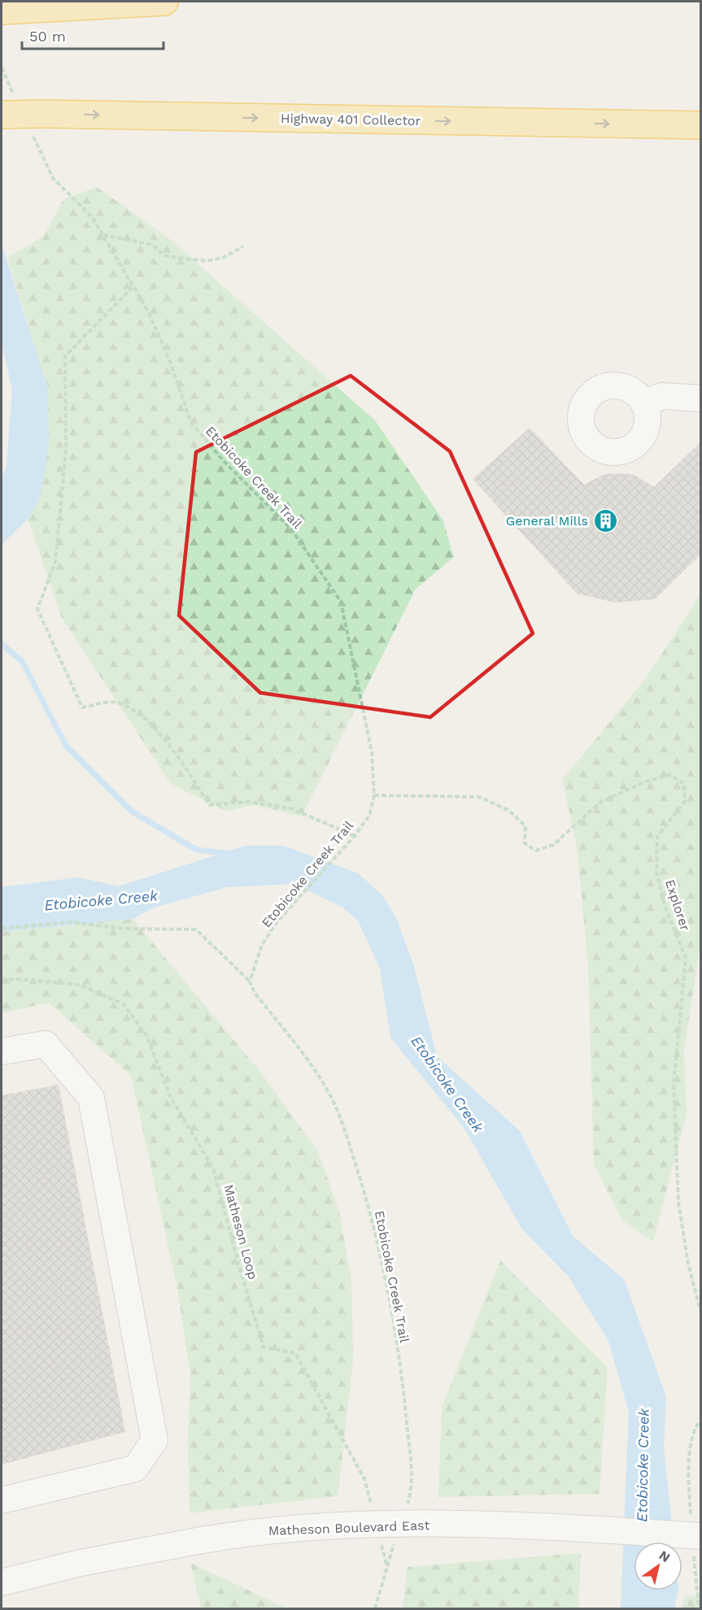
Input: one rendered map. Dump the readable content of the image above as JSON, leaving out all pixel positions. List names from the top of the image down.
{
  "streets": {
    "highway": ["Highway 401 Collector"],
    "street": ["Matheson Boulevard East"],
    "path": ["Etobicoke Creek Trail", "Explorer", "Matheson Loop"]
  },
  "crossings": [
    ["Etobicoke Creek Trail", "Explorer"]
  ],
  "one_way": ["Highway 401 Collector"],
  "water": ["Etobicoke Creek"],
  "places": {
    "building": ["General Mills"]
  },
  "scale_bar": "50 m",
  "north": "top right"
}
